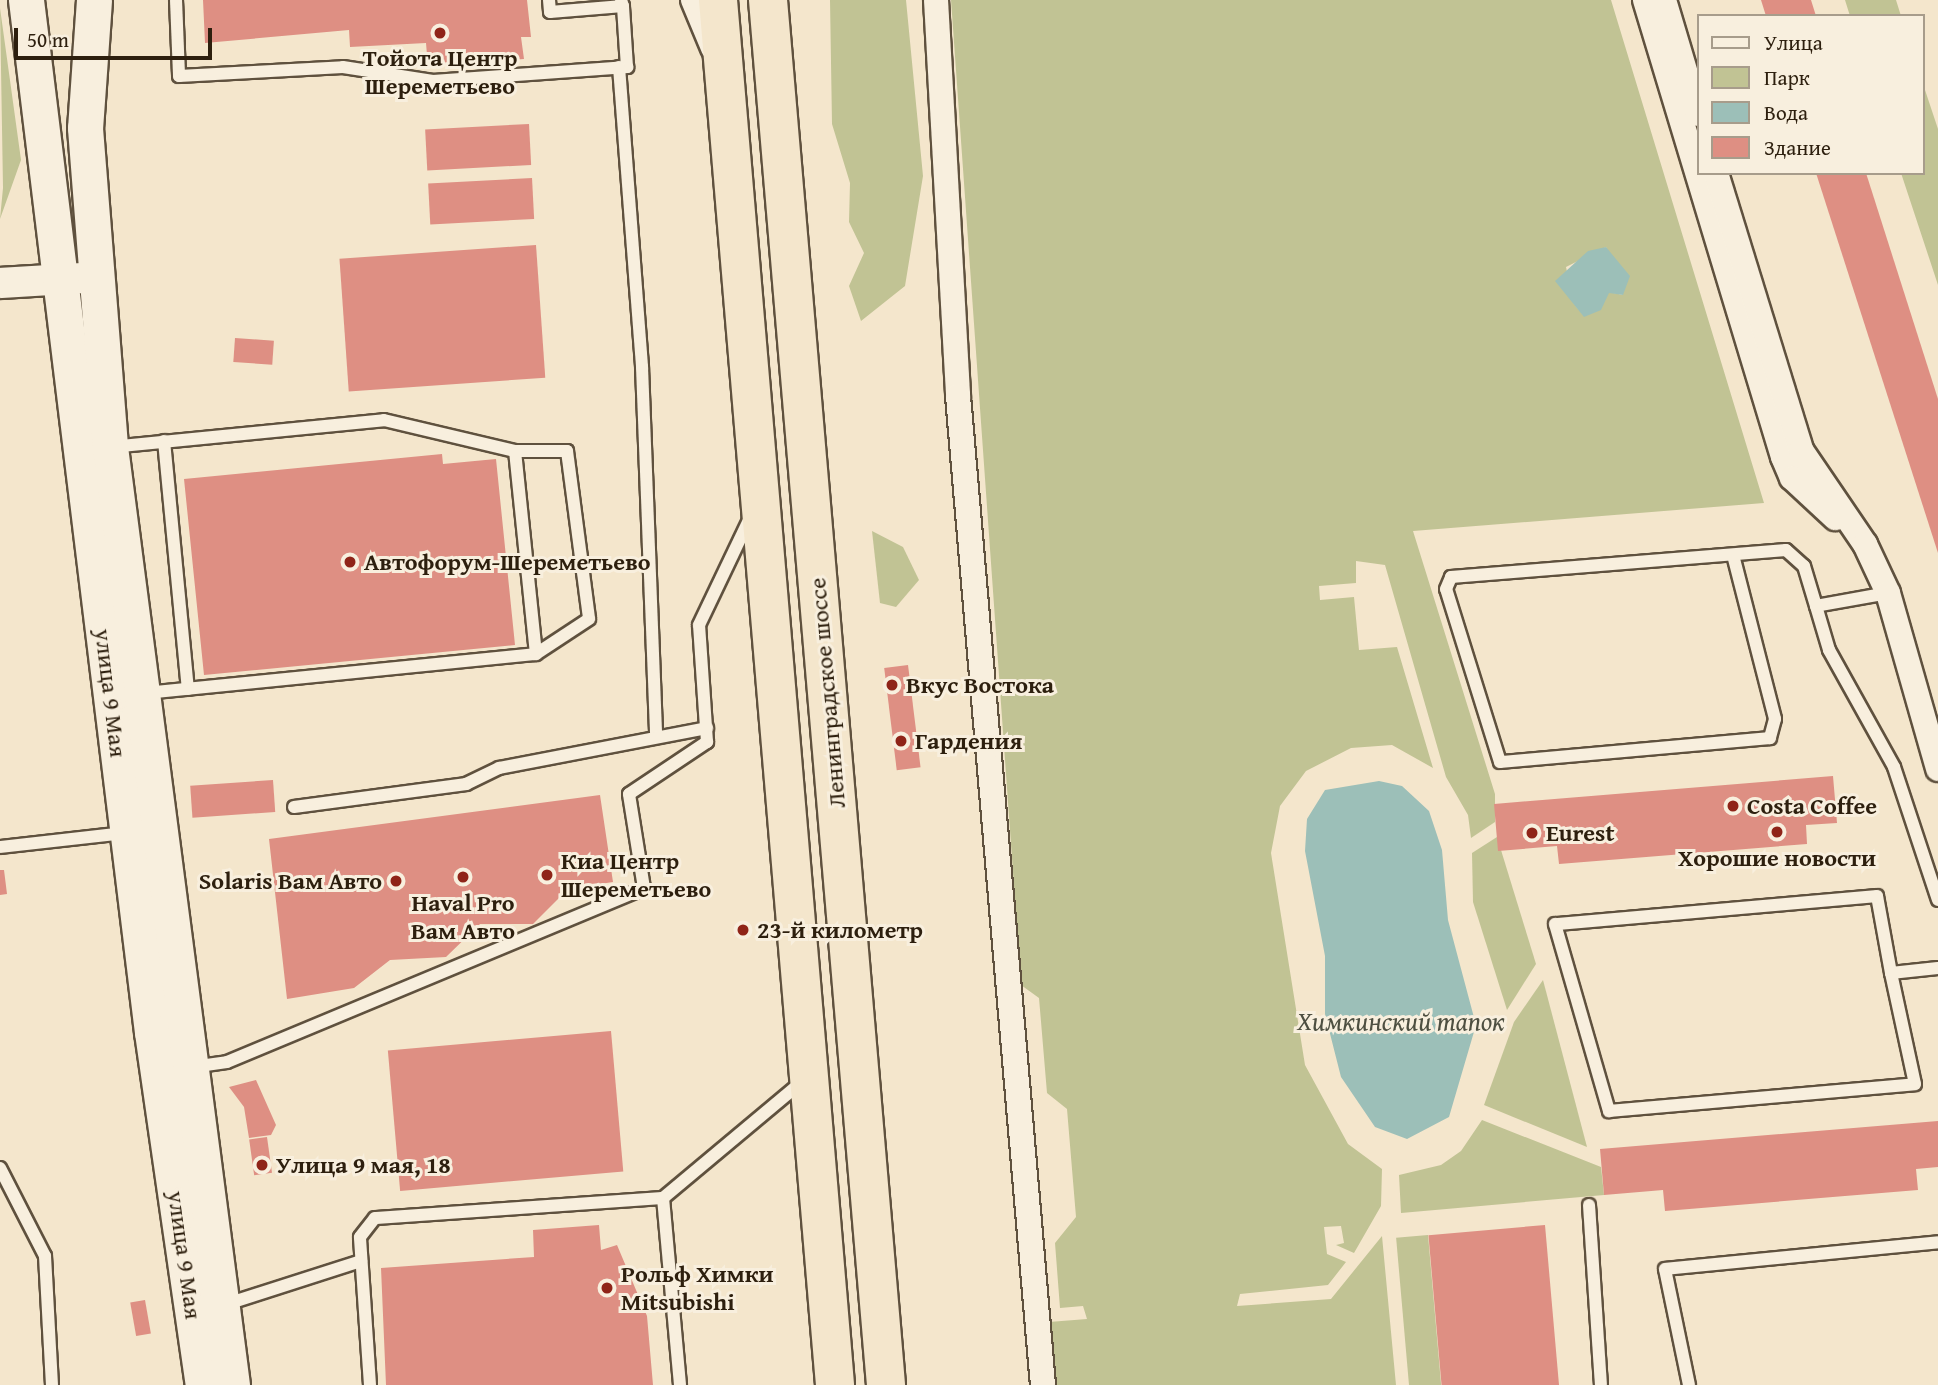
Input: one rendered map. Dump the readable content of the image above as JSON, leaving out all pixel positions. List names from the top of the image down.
{
  "streets": {
    "highway": ["Ленинградское шоссе"],
    "main road": ["улица 9 Мая"]
  },
  "water": ["Химкинский тапок"],
  "places": [
    "Тойота Центр Шереметьево",
    "Автофорум-Шереметьево",
    "Вкус Востока",
    "Гардения",
    "Costa Coffee",
    "Хорошие новости",
    "Eurest",
    "Киа Центр Шереметьево",
    "Haval Pro Вам Авто",
    "Solaris Вам Авто",
    "23-й километр",
    "Улица 9 мая, 18",
    "Рольф Химки Mitsubishi"
  ],
  "legend": [
    "Улица",
    "Парк",
    "Вода",
    "Здание"
  ],
  "scale_bar": "50 m"
}
